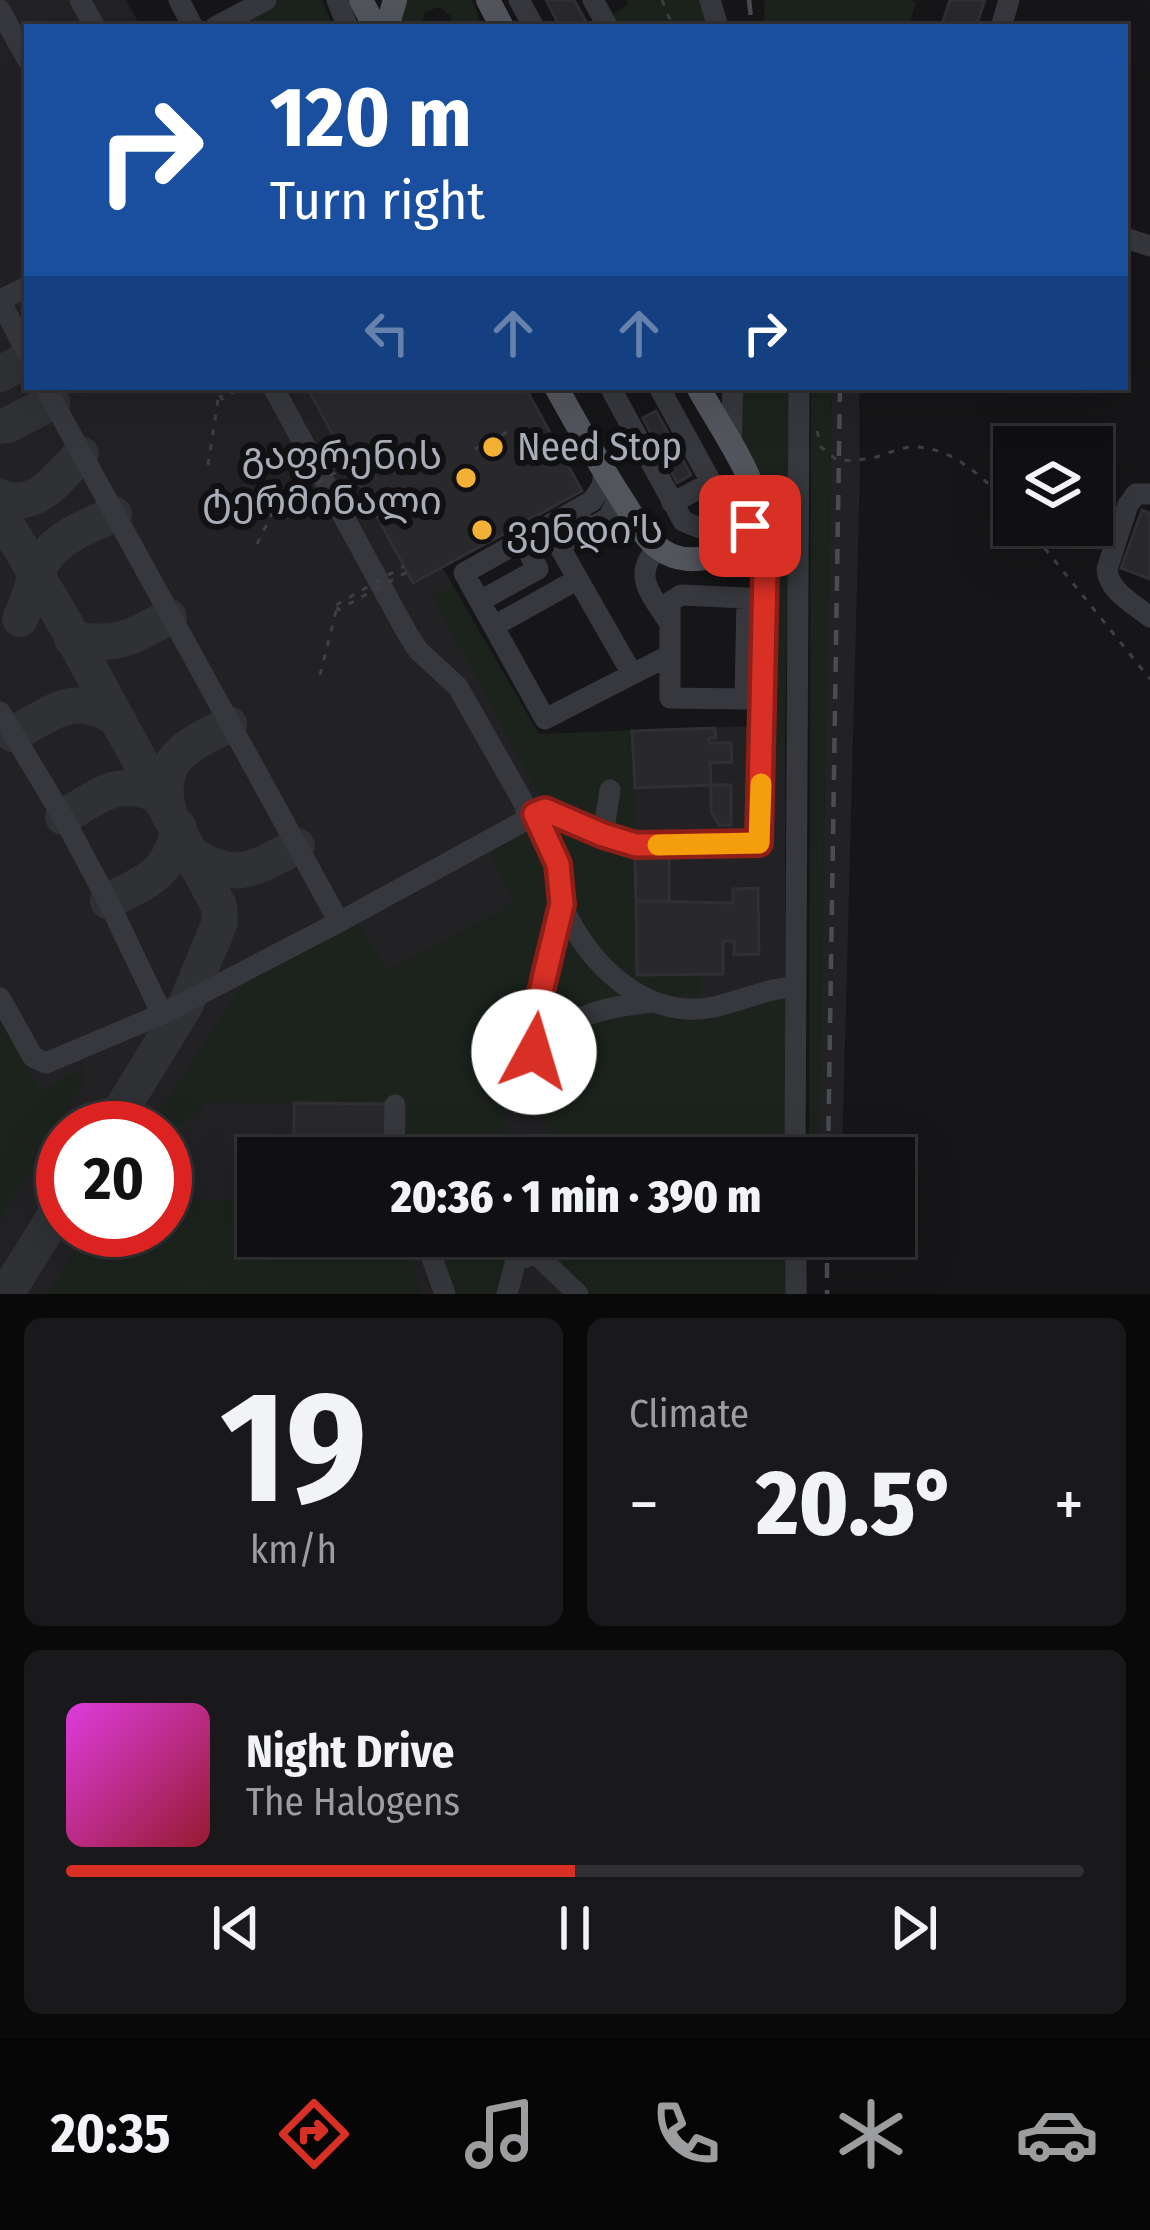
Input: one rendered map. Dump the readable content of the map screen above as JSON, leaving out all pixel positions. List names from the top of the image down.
{
  "places": ["Need Stop", "გაფრენის ტერმინალი", "ვენდი'ს"],
  "page": {
    "turn": ["120 m", "Turn right"],
    "limit": "20",
    "trip": "20:36 · 1 min · 390 m",
    "tile": [
      ["19", "km/h"],
      "Climate"
    ],
    "heat": ["−", "20.5°", "+"],
    "song": ["Night Drive", "The Halogens"],
    "tabs": "20:35"
  }
}
